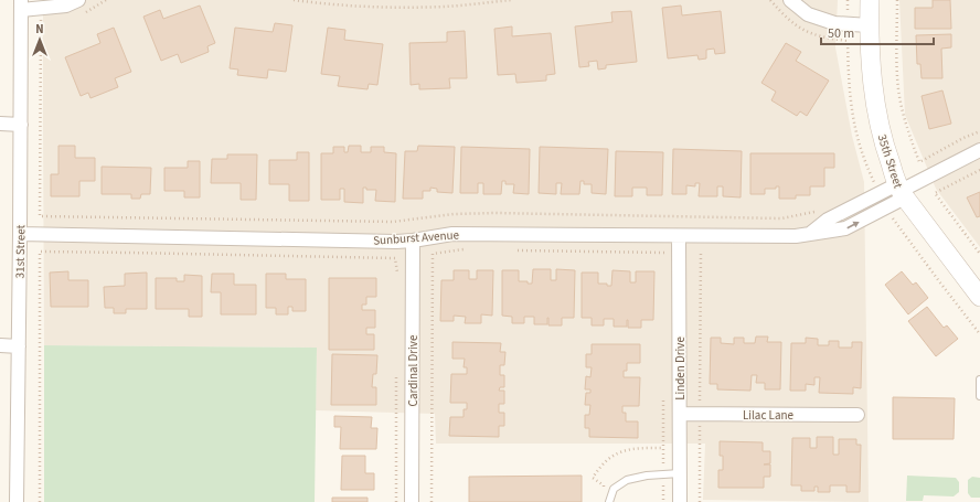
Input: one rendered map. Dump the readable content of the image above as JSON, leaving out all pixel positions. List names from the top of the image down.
{
  "streets": {
    "street": [
      "35th Street",
      "Sunburst Avenue",
      "31st Street",
      "Linden Drive",
      "Cardinal Drive",
      "Lilac Lane"
    ]
  },
  "crossings": [
    ["35th Street", "Sunburst Avenue"],
    ["Sunburst Avenue", "31st Street"],
    ["Sunburst Avenue", "Linden Drive"],
    ["Sunburst Avenue", "Cardinal Drive"],
    ["Linden Drive", "Lilac Lane"]
  ],
  "scale_bar": "50 m",
  "north": "top"
}
